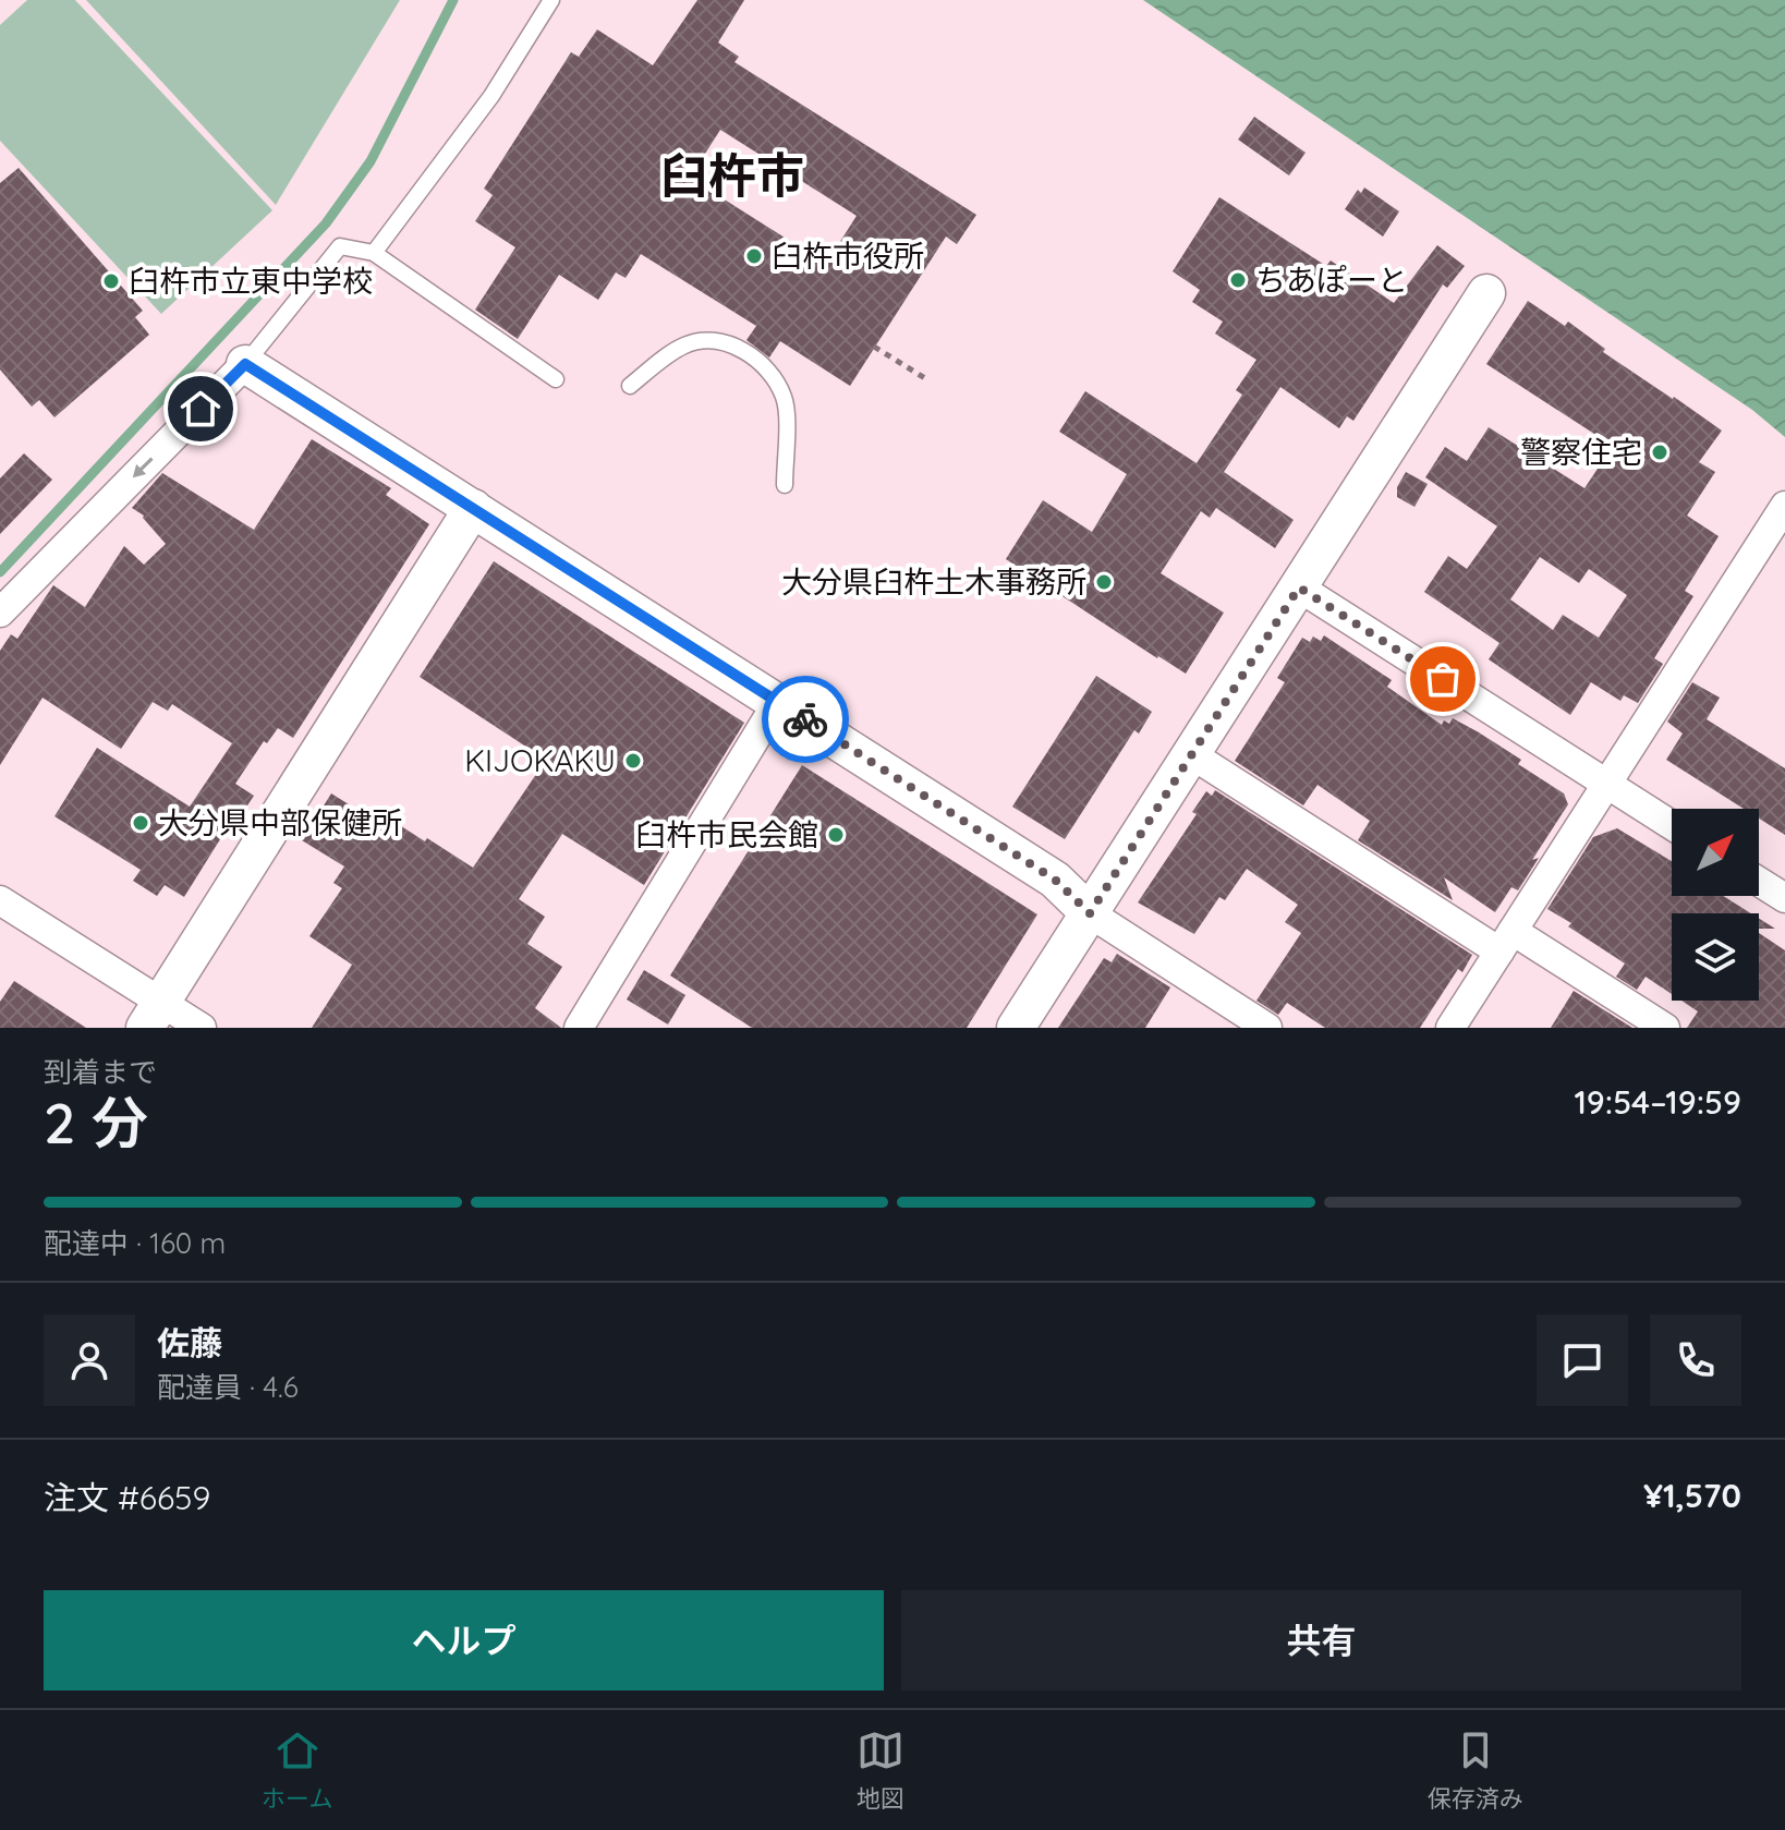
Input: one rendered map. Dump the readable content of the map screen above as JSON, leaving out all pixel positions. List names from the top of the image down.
{
  "districts": ["臼杵市"],
  "places": [
    "臼杵市役所",
    "ちあぽーと",
    "臼杵市立東中学校",
    "警察住宅",
    "大分県臼杵土木事務所",
    "KIJOKAKU",
    "大分県中部保健所",
    "臼杵市民会館"
  ],
  "north": "top right",
  "page": {
    "heading": ["2 分", "到着まで", "19:54–19:59"],
    "panel": [
      "佐藤",
      "配達員 · 4.6",
      "注文 #6659",
      "¥1,570"
    ],
    "bar": "配達中 · 160 m",
    "buttons": ["ヘルプ", "共有"],
    "tabs": ["ホーム", "地図", "保存済み"]
  }
}
